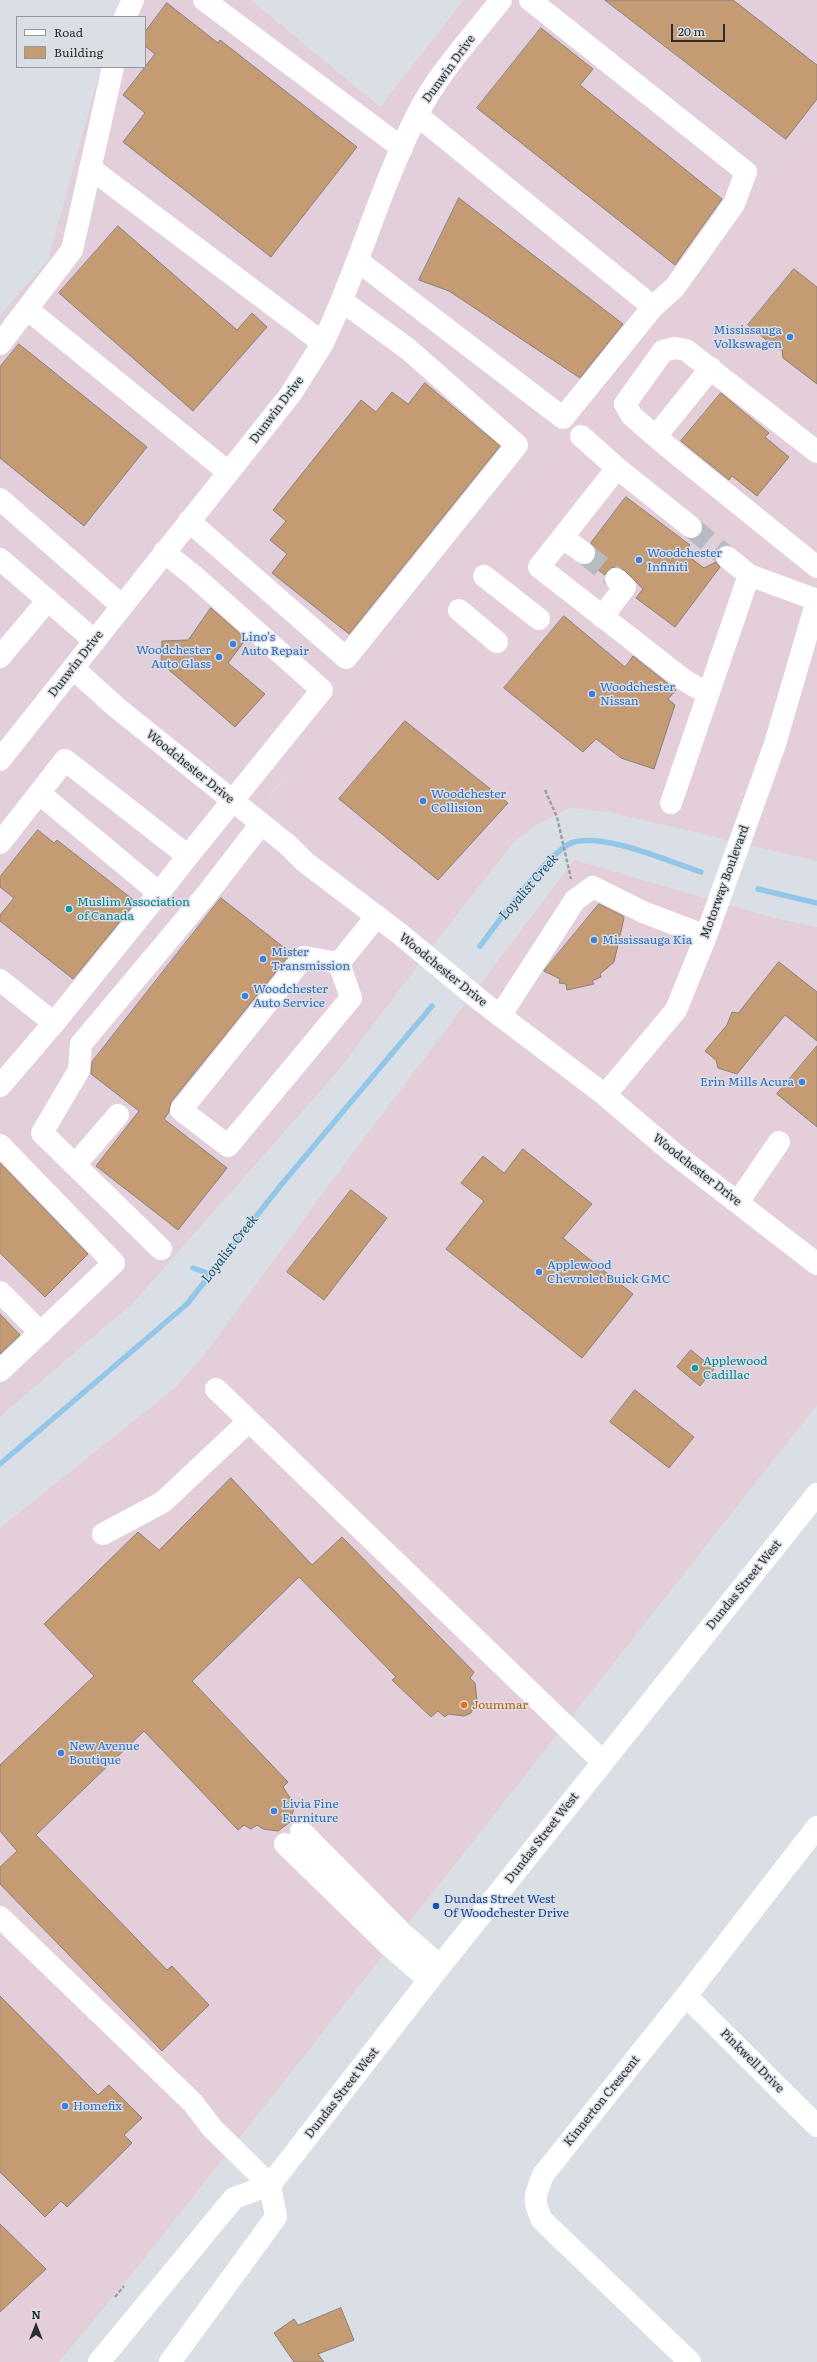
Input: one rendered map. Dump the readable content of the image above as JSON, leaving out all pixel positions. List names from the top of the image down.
{
  "streets": {
    "street": [
      "Dunwin Drive",
      "Woodchester Drive",
      "Motorway Boulevard",
      "Dundas Street West",
      "Pinkwell Drive",
      "Kinnerton Crescent"
    ]
  },
  "crossings": [
    ["Dunwin Drive", "Woodchester Drive"],
    ["Woodchester Drive", "Motorway Boulevard"],
    ["Pinkwell Drive", "Kinnerton Crescent"]
  ],
  "water": ["Loyalist Creek"],
  "places": [
    "Mississauga Volkswagen",
    "Woodchester Infiniti",
    "Lino's Auto Repair",
    "Woodchester Auto Glass",
    "Woodchester Nissan",
    "Woodchester Collision",
    "Muslim Association of Canada",
    "Mississauga Kia",
    "Mister Transmission",
    "Woodchester Auto Service",
    "Erin Mills Acura",
    "Applewood Chevrolet Buick GMC",
    "Applewood Cadillac",
    "Joummar",
    "New Avenue Boutique",
    "Livia Fine Furniture",
    "Dundas Street West Of Woodchester Drive",
    "Homefix"
  ],
  "legend": ["Road", "Building"],
  "scale_bar": "20 m",
  "north": "top"
}
